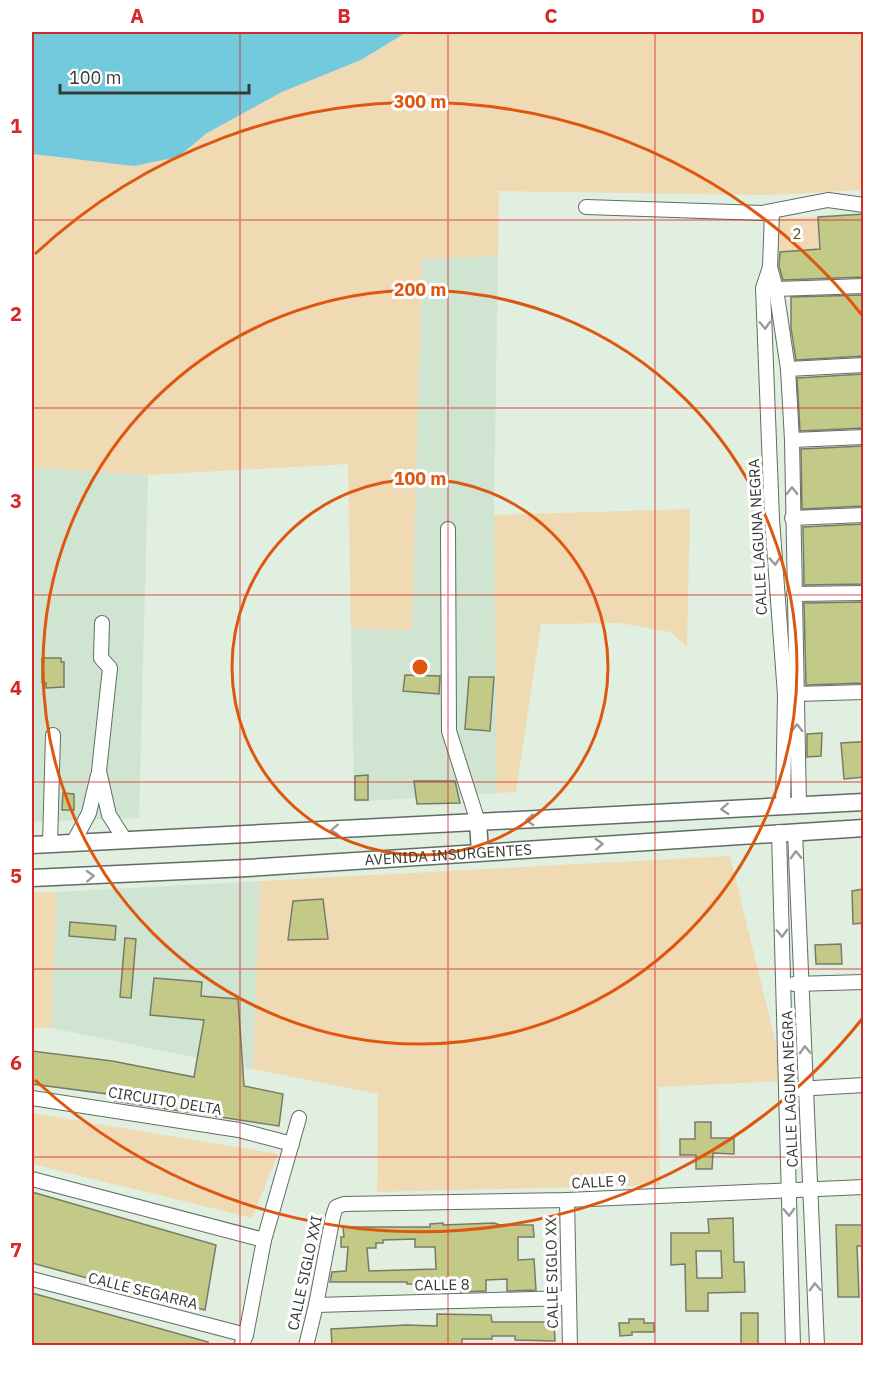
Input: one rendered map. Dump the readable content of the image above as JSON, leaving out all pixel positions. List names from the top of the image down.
{
  "streets": {
    "main road": ["AVENIDA INSURGENTES"],
    "street": [
      "CALLE LAGUNA NEGRA",
      "CIRCUITO DELTA",
      "CALLE 9",
      "CALLE SIGLO XXI",
      "CALLE SIGLO XX",
      "CALLE 8",
      "CALLE SEGARRA"
    ]
  },
  "crossings": [
    ["CALLE LAGUNA NEGRA", "AVENIDA INSURGENTES"],
    ["CALLE LAGUNA NEGRA", "CALLE 9"],
    ["CALLE 9", "CALLE SIGLO XXI"],
    ["CALLE 9", "CALLE SIGLO XX"],
    ["CALLE SIGLO XXI", "CALLE 8"],
    ["CALLE SIGLO XX", "CALLE 8"]
  ],
  "parks": ["2"],
  "scale_bar": "100 m",
  "grid": {
    "columns": [
      "A",
      "B",
      "C",
      "D"
    ],
    "rows": [
      "1",
      "2",
      "3",
      "4",
      "5",
      "6",
      "7"
    ]
  },
  "rings": ["300 m", "200 m", "100 m"]
}
